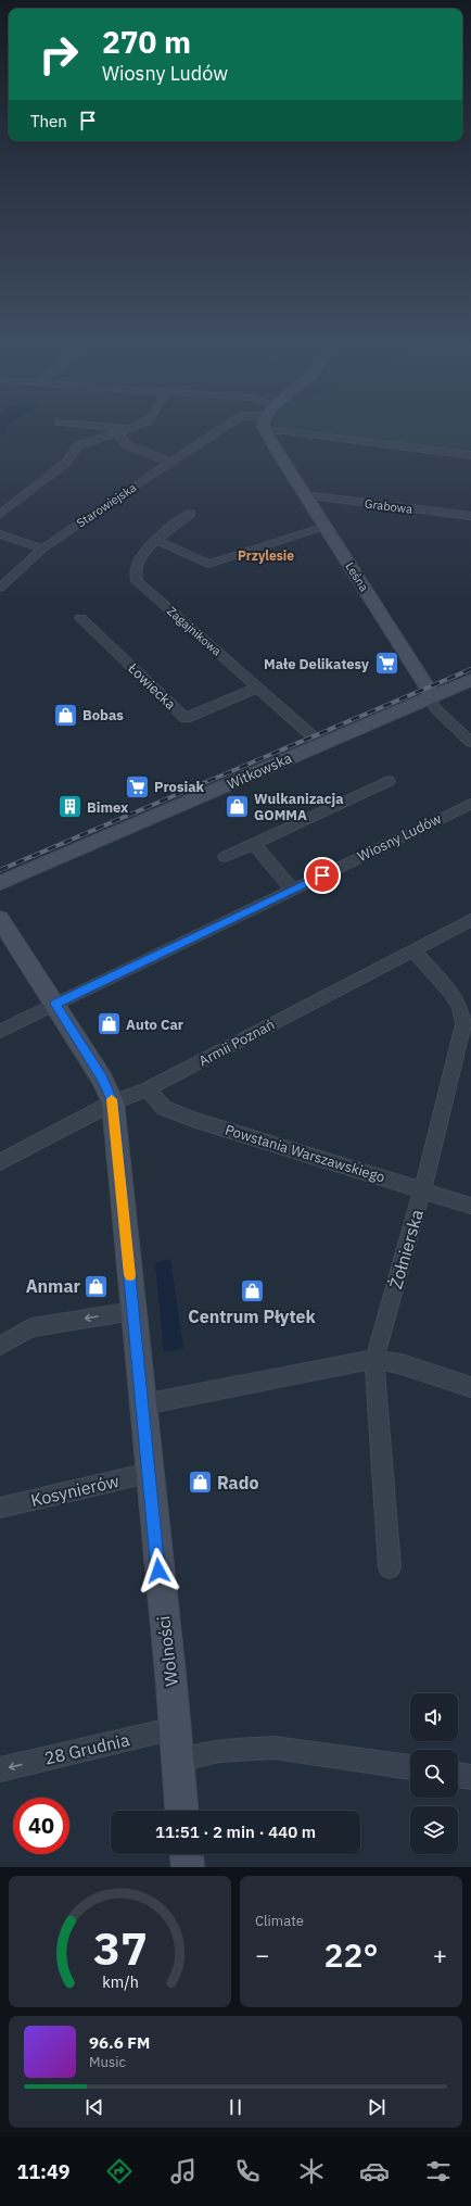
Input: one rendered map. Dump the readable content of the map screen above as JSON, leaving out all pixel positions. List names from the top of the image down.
{
  "streets": {
    "street": [
      "Starowiejska",
      "Grabowa",
      "Leśna",
      "Zagajnikowa",
      "Łowiecka",
      "Witkowska",
      "Wiosny Ludów",
      "Armii Poznań",
      "Powstania Warszawskiego",
      "Żołnierska",
      "Kosynierów",
      "Wolności",
      "28 Grudnia"
    ]
  },
  "crossings": [
    ["Grabowa", "Leśna"],
    ["Leśna", "Witkowska"],
    ["Zagajnikowa", "Łowiecka"],
    ["Zagajnikowa", "Witkowska"],
    ["Wiosny Ludów", "Wolności"],
    ["Armii Poznań", "Powstania Warszawskiego"],
    ["Armii Poznań", "Żołnierska"],
    ["Armii Poznań", "Wolności"],
    ["Powstania Warszawskiego", "Żołnierska"],
    ["Kosynierów", "Wolności"],
    ["Wolności", "28 Grudnia"]
  ],
  "one_way": ["28 Grudnia"],
  "districts": ["Przylesie"],
  "places": {
    "supermarket": ["Małe Delikatesy", "Prosiak"],
    "shop": [
      "Bobas",
      "Wulkanizacja GOMMA",
      "Auto Car",
      "Anmar",
      "Centrum Płytek",
      "Rado"
    ],
    "building": ["Bimex"]
  },
  "page": {
    "turn": ["270 m", "Wiosny Ludów"],
    "then": "Then",
    "limit": "40",
    "trip": "11:51 · 2 min · 440 m",
    "tile": "Climate",
    "heat": ["−", "22°", "+"],
    "song": ["96.6 FM", "Music"],
    "tabs": "11:49",
    "gauge": ["37", "km/h"]
  }
}
